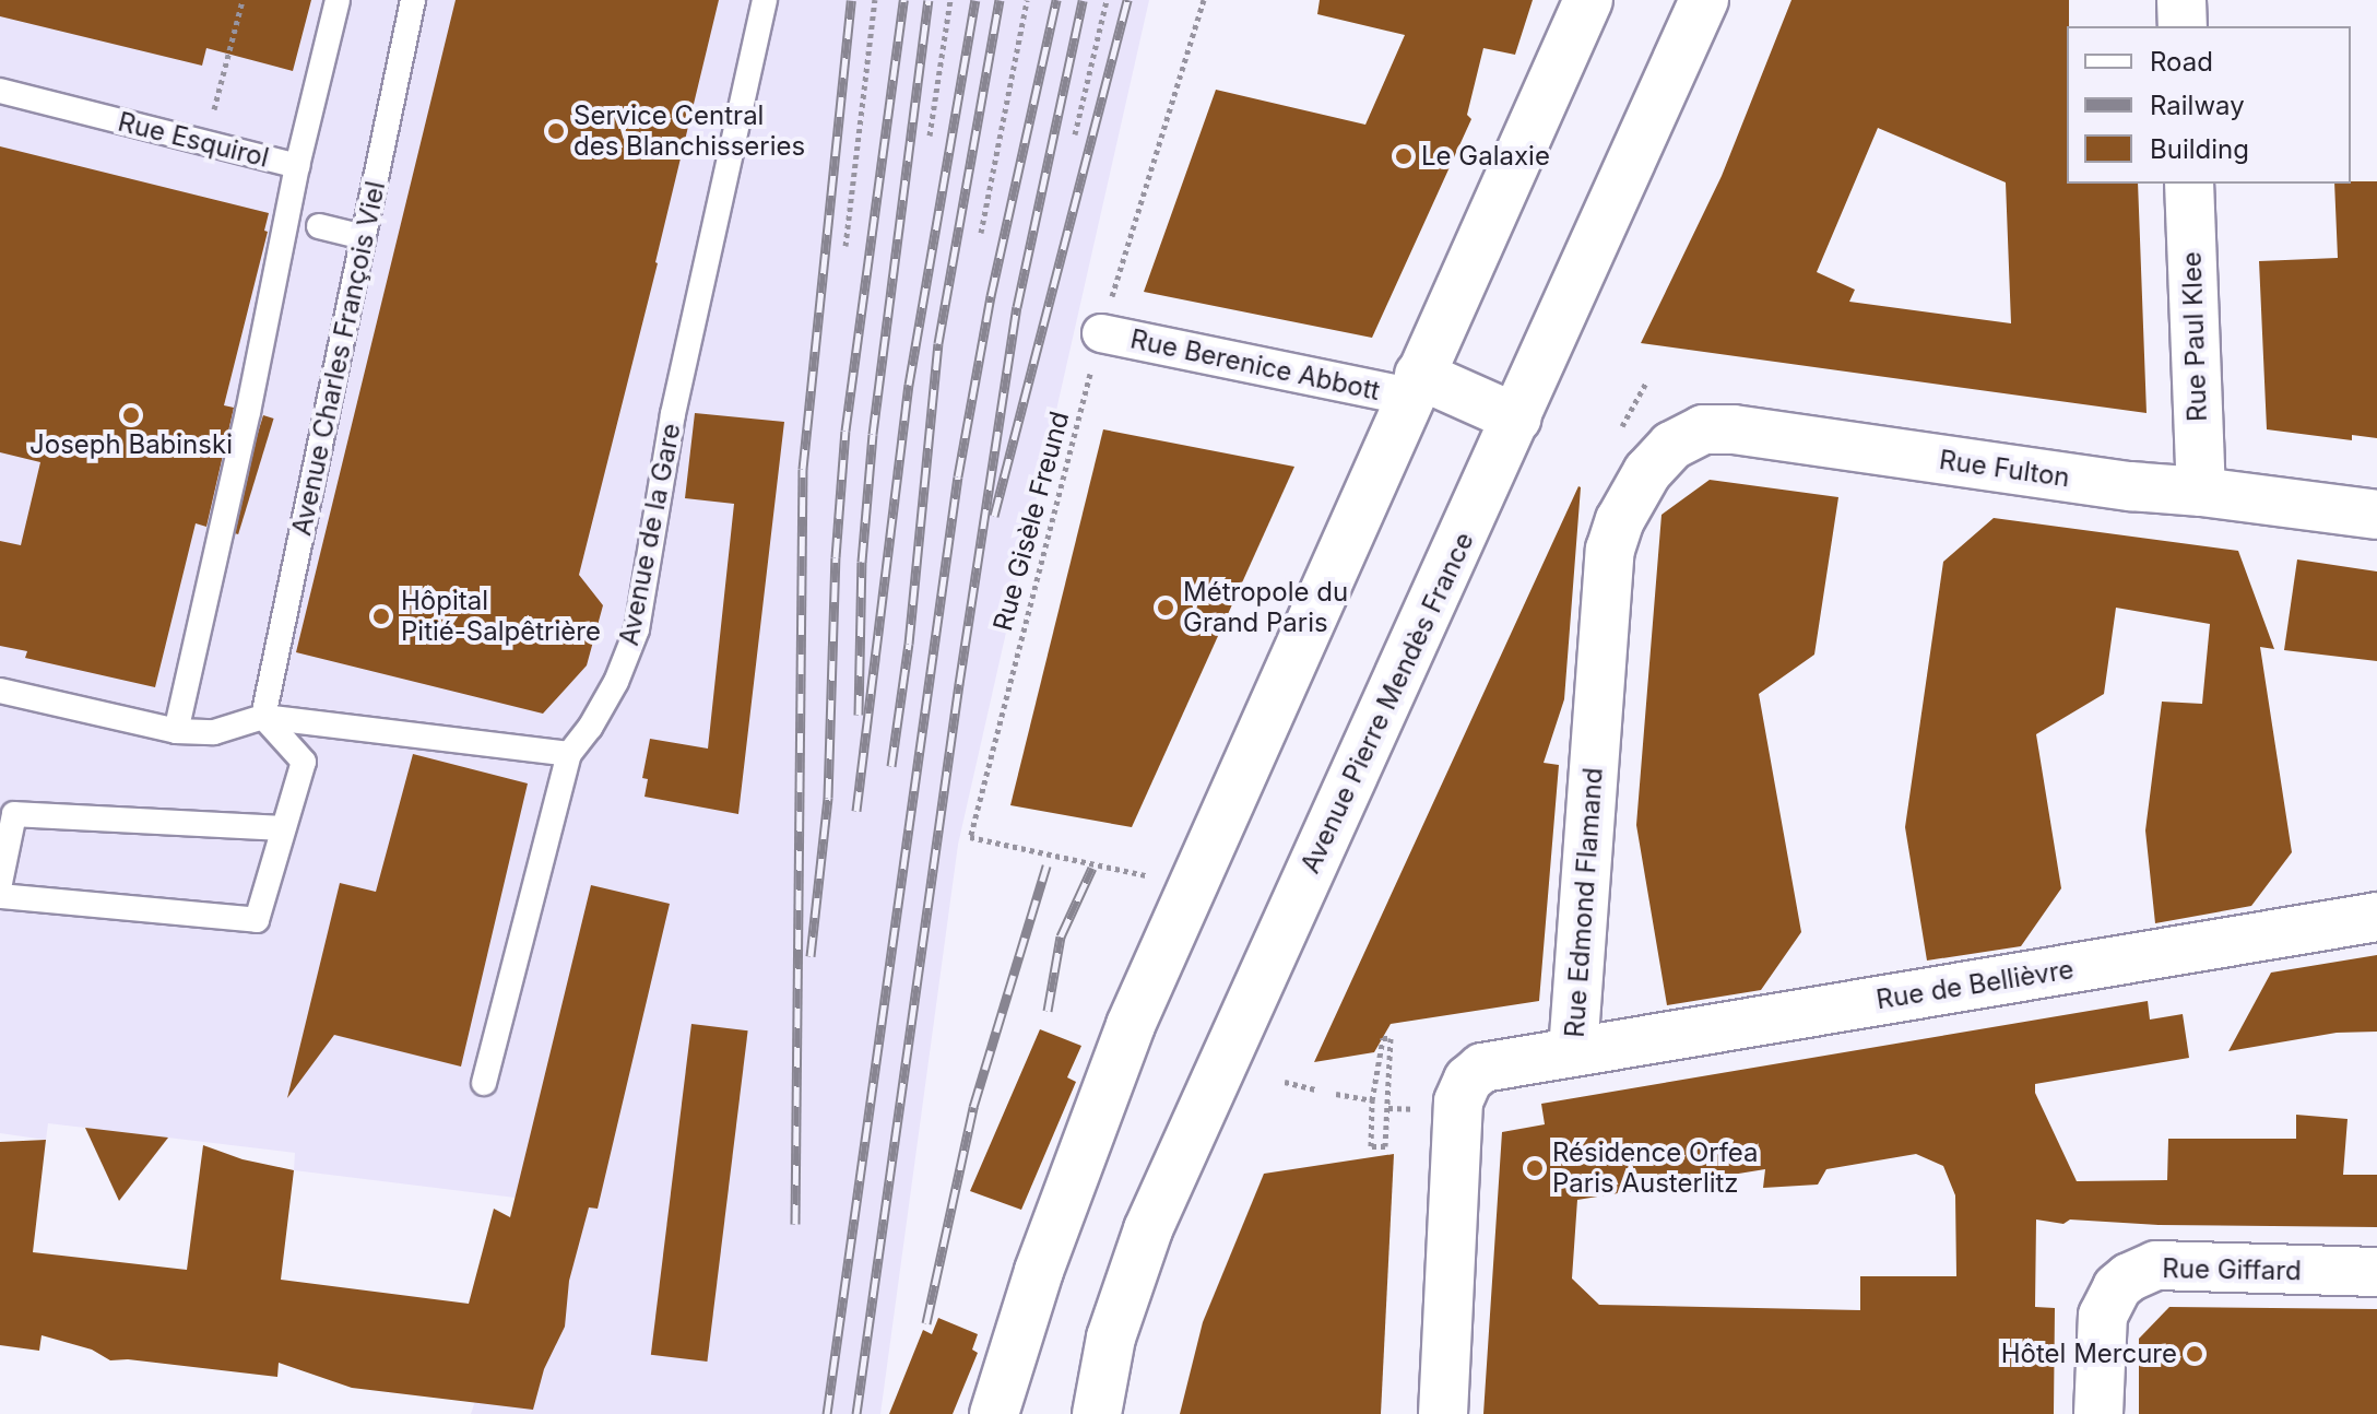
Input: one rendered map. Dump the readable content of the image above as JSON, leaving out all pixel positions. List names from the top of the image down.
{
  "streets": {
    "street": [
      "Rue Paul Klee",
      "Rue Berenice Abbott",
      "Rue Fulton",
      "Avenue Pierre Mendès France",
      "Rue Edmond Flamand",
      "Rue de Bellièvre",
      "Rue Giffard"
    ],
    "lane": ["Rue Esquirol", "Avenue Charles François Viel", "Avenue de la Gare"],
    "path": ["Rue Gisèle Freund"]
  },
  "crossings": [
    ["Rue Paul Klee", "Rue Fulton"],
    ["Rue Berenice Abbott", "Rue Gisèle Freund"],
    ["Rue Fulton", "Rue Edmond Flamand"],
    ["Rue Edmond Flamand", "Rue de Bellièvre"]
  ],
  "places": [
    "Service Central des Blanchisseries",
    "Le Galaxie",
    "Joseph Babinski",
    "Métropole du Grand Paris",
    "Hôpital Pitié-Salpêtrière",
    "Résidence Orfea Paris Austerlitz",
    "Hôtel Mercure"
  ],
  "legend": ["Road", "Railway", "Building"]
}
